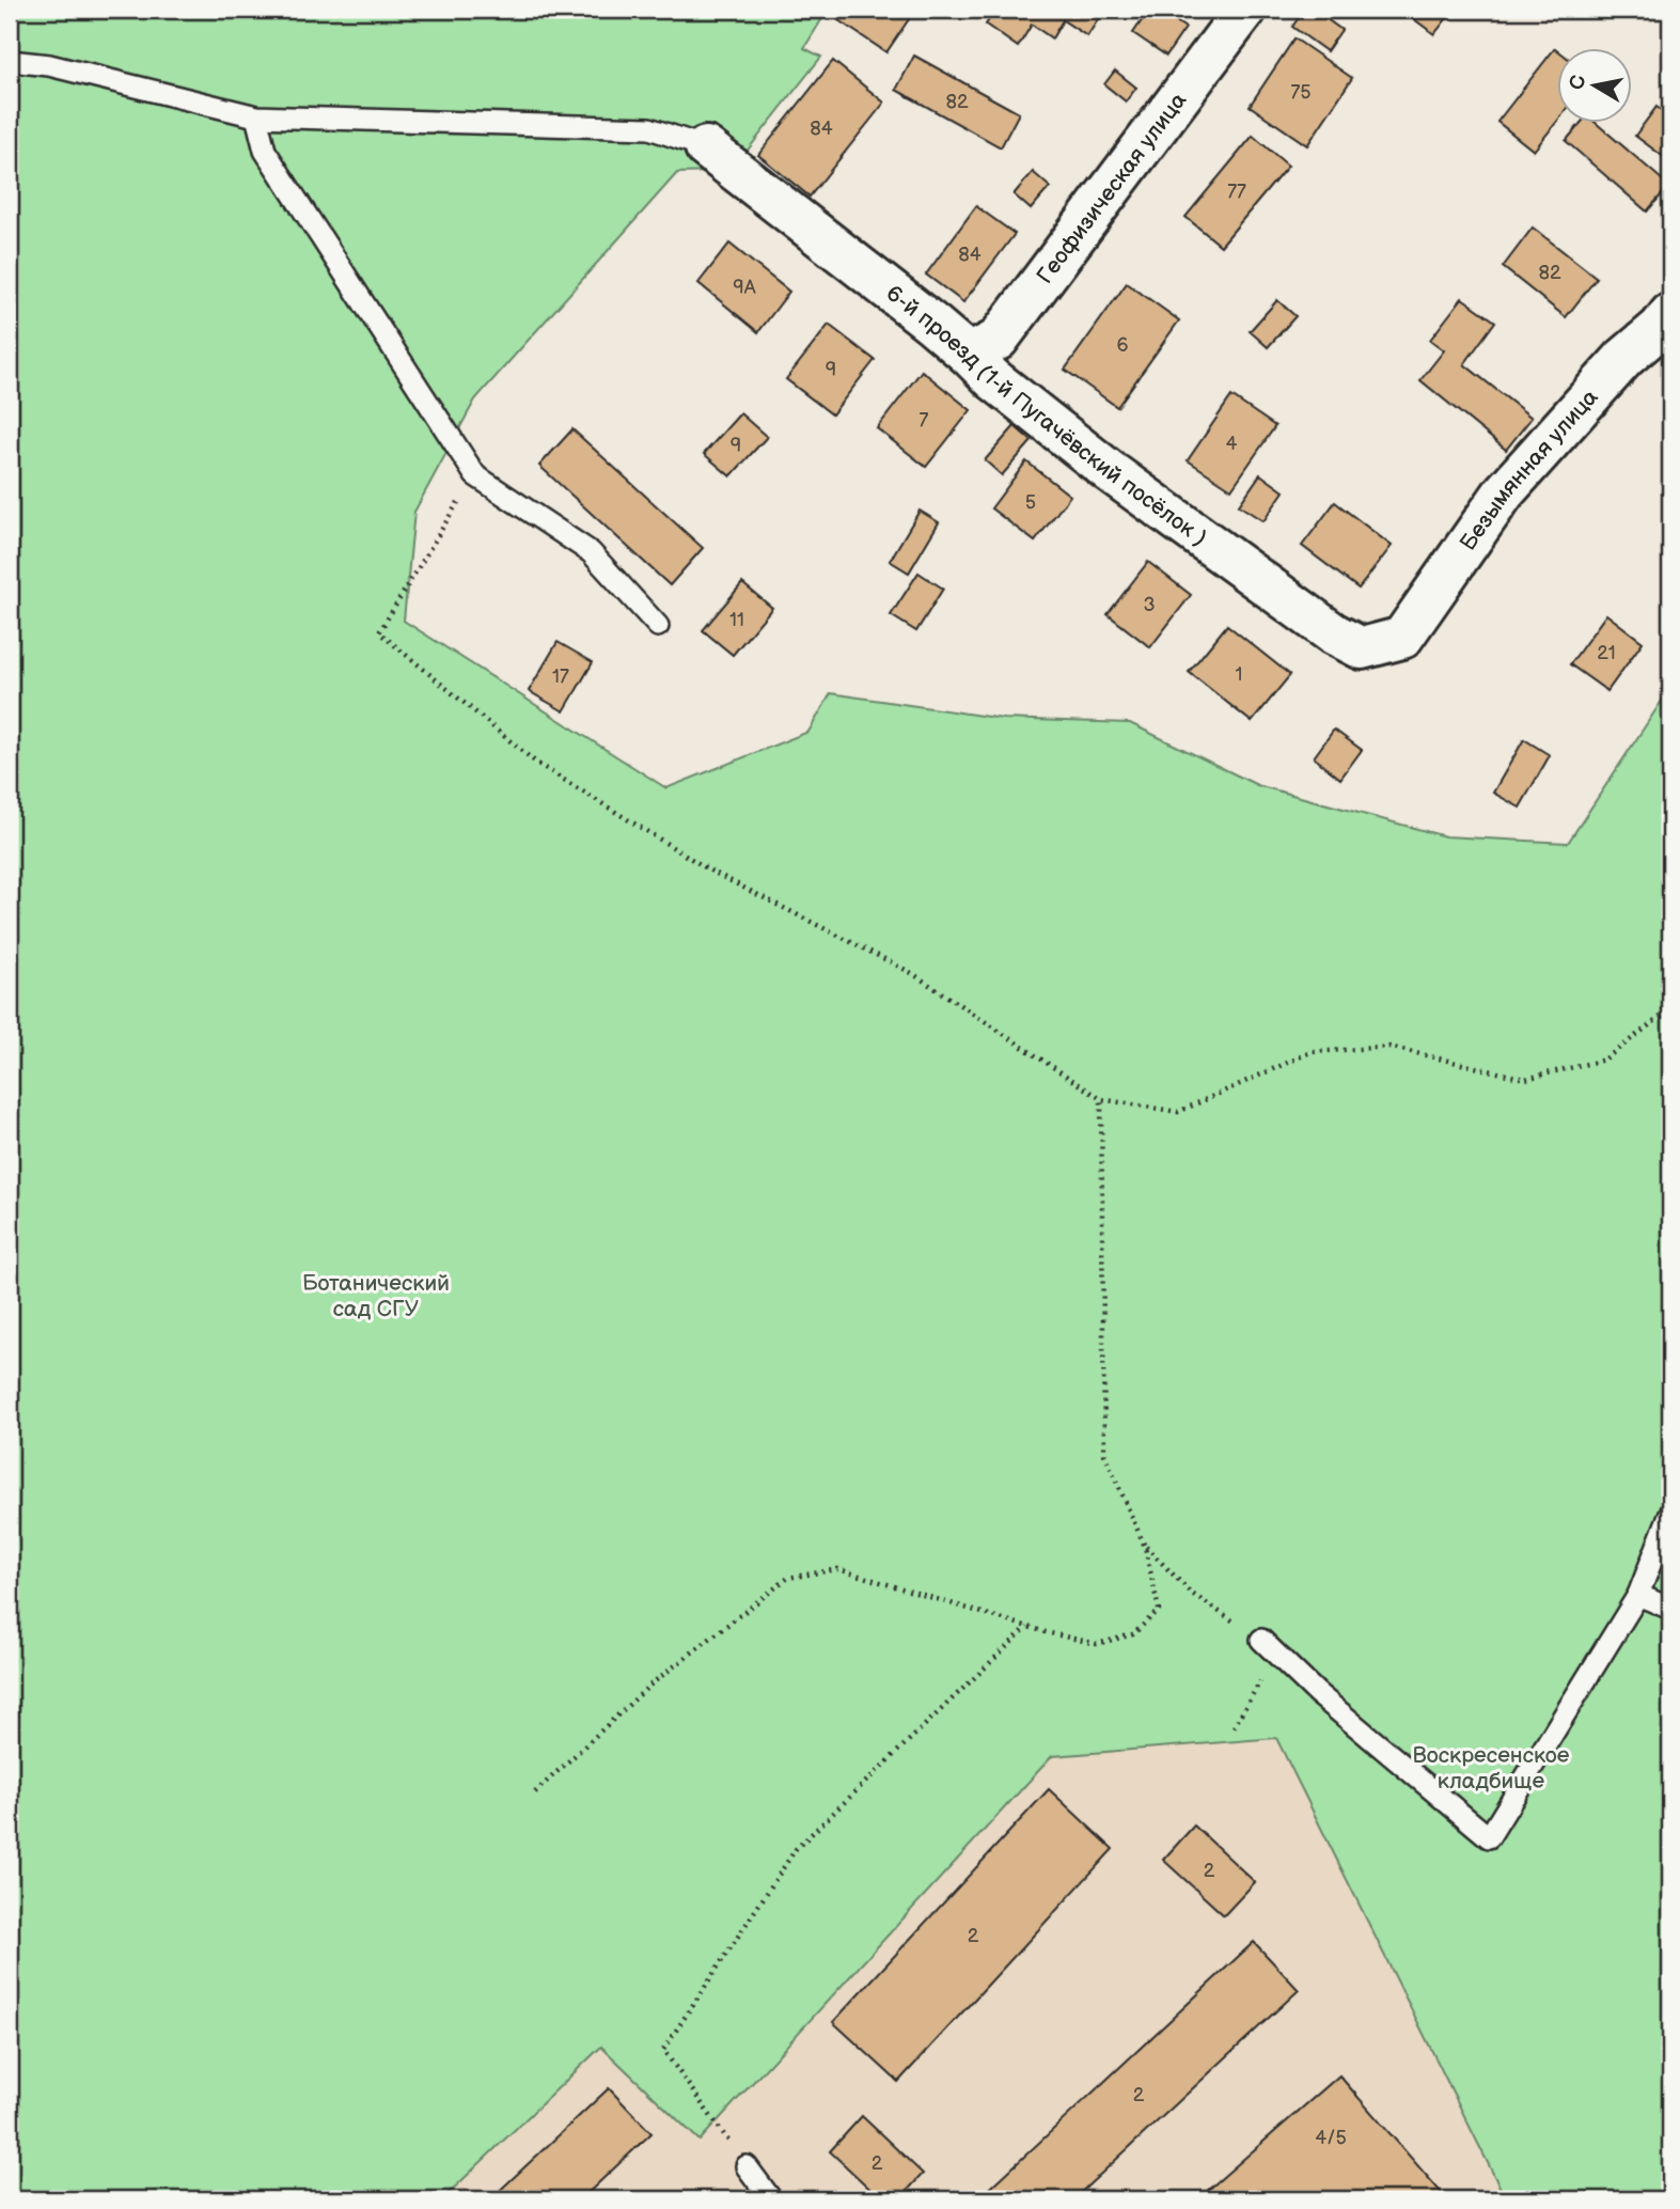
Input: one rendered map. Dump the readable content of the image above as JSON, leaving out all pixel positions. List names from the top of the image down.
{
  "streets": {
    "street": ["Геофизическая улица", "6-й проезд (1-й Пугачёвский посёлок )", "Безымянная улица"]
  },
  "crossings": [
    ["Геофизическая улица", "6-й проезд (1-й Пугачёвский посёлок )"],
    ["6-й проезд (1-й Пугачёвский посёлок )", "Безымянная улица"]
  ],
  "parks": ["Ботанический сад СГУ", "Воскресенское кладбище"],
  "house_numbers": [
    "75",
    "82",
    "84",
    "77",
    "84",
    "82",
    "9А",
    "6",
    "9",
    "7",
    "4",
    "9",
    "5",
    "3",
    "11",
    "21",
    "1",
    "17",
    "2",
    "2",
    "2",
    "4/5",
    "2"
  ],
  "north": "left"
}
